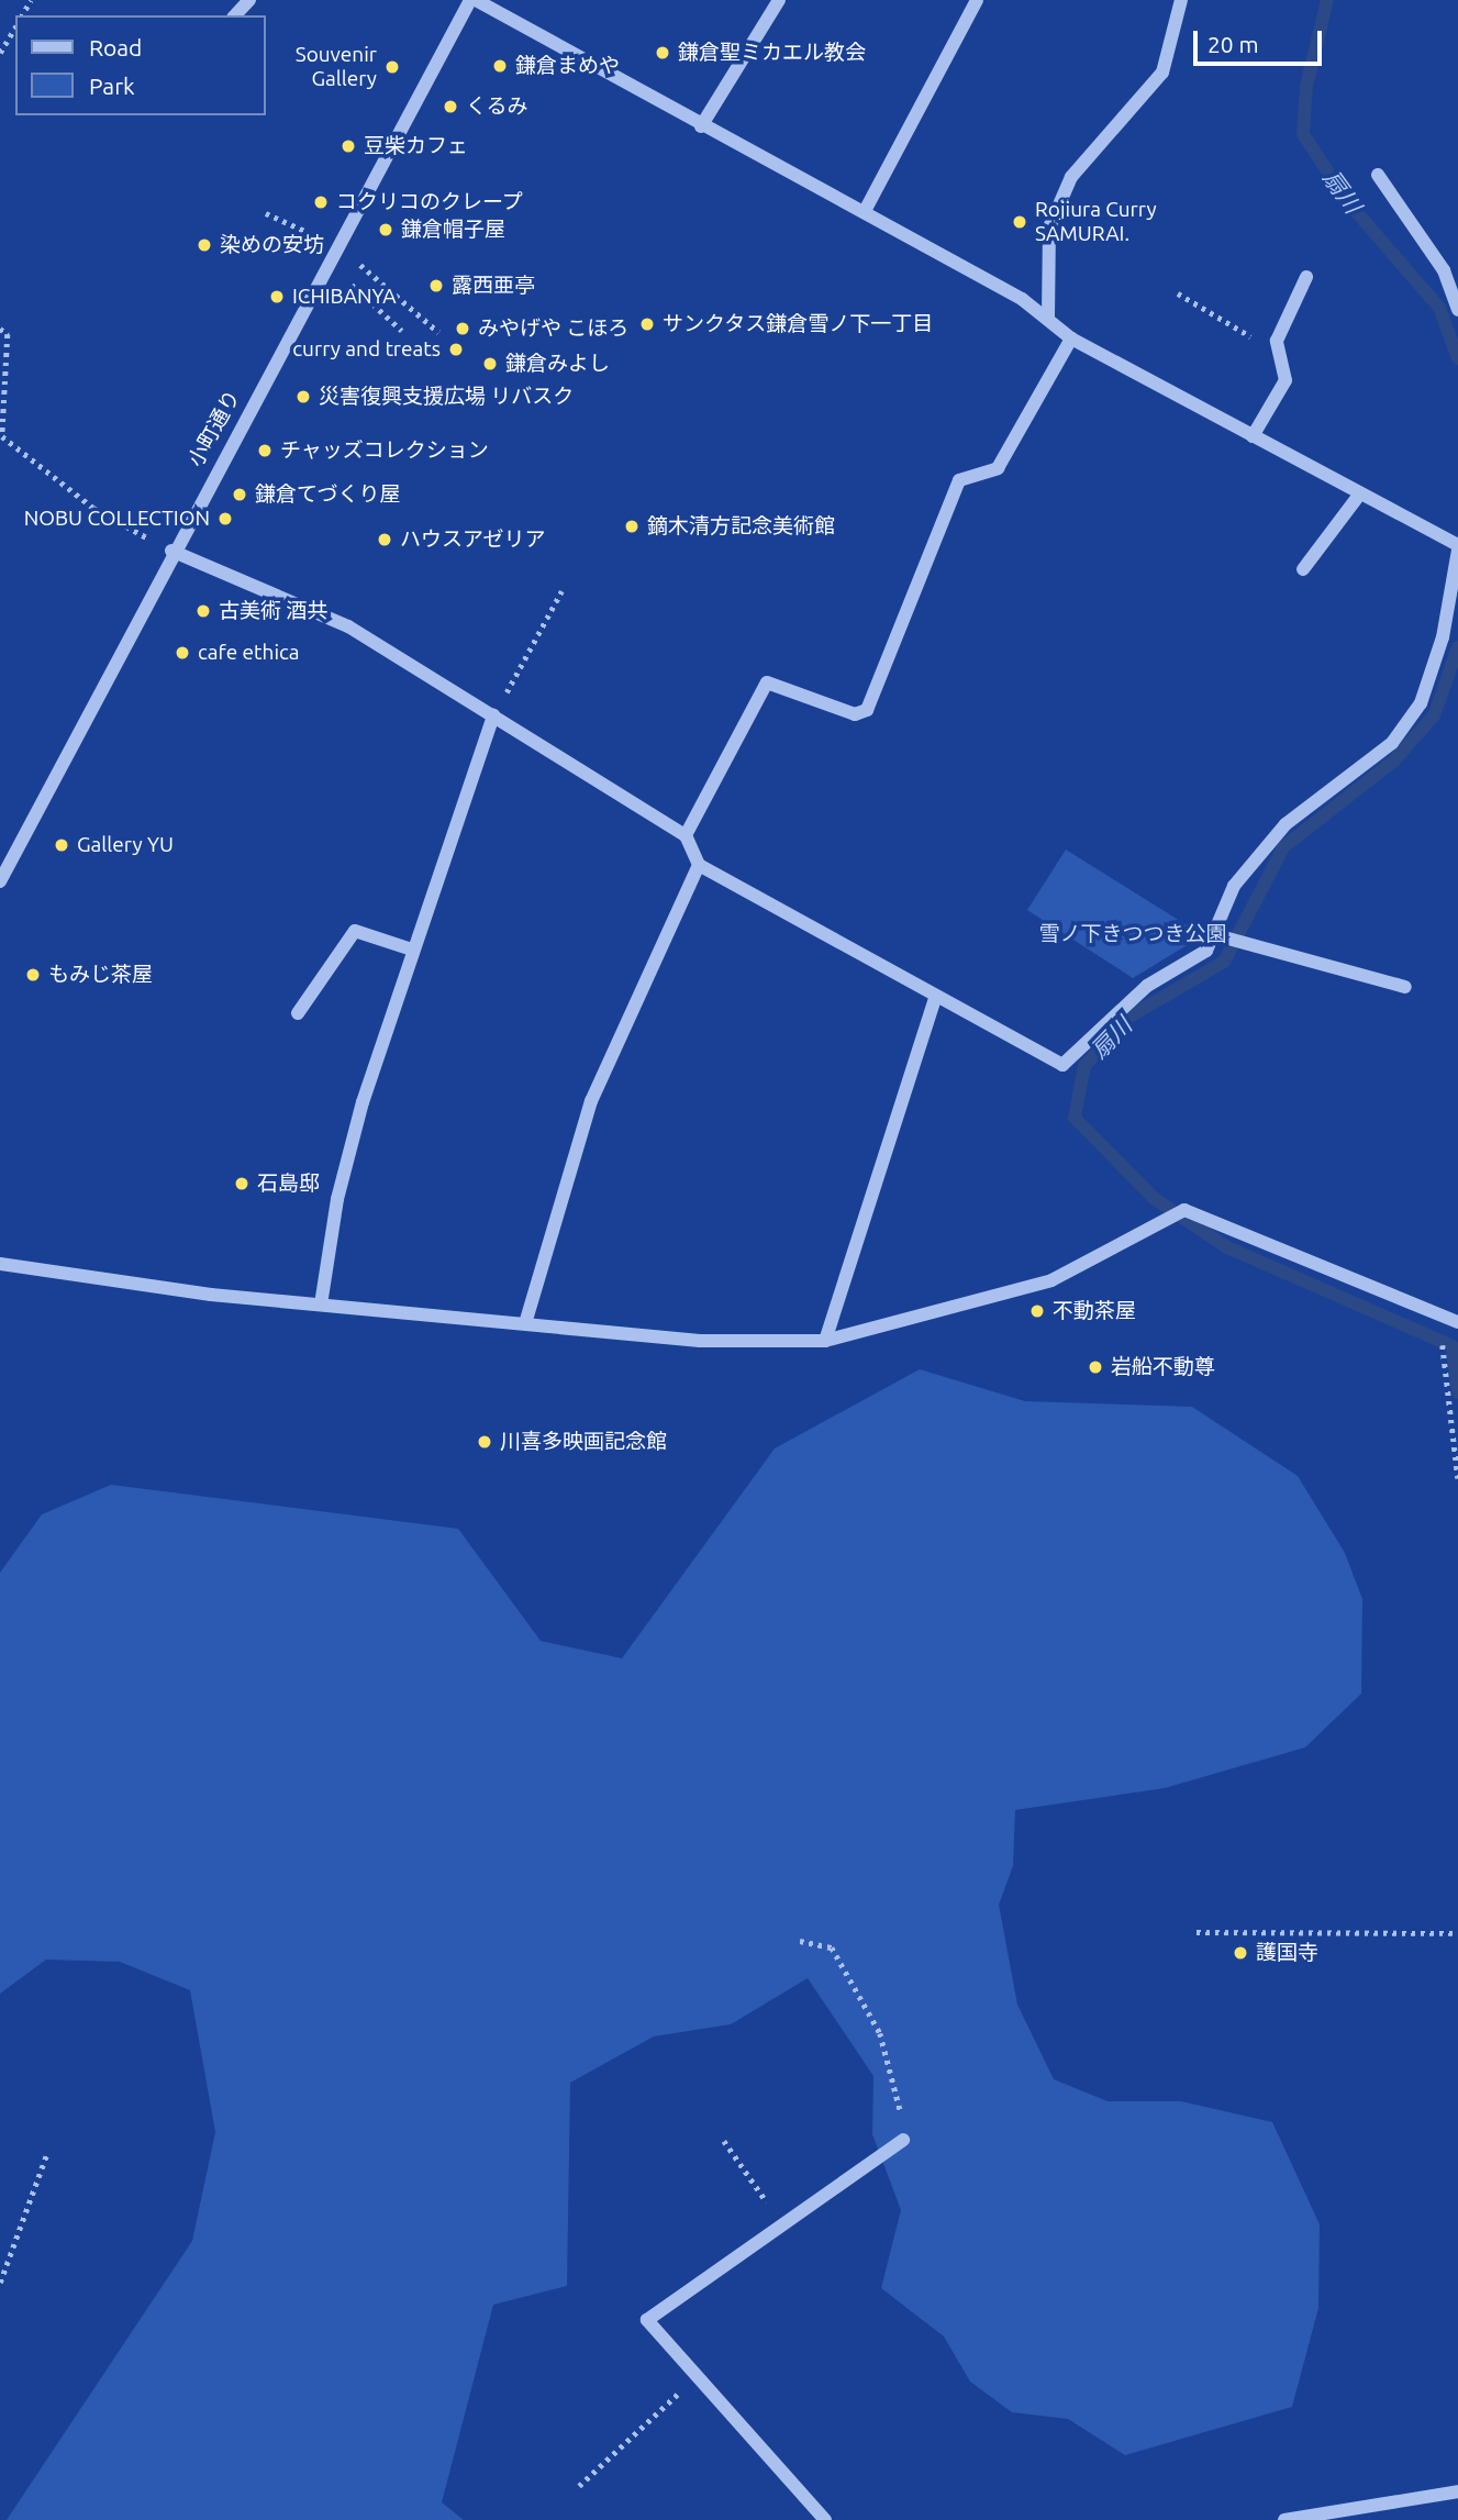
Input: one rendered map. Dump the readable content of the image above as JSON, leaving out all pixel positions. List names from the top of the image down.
{
  "streets": {
    "street": ["小町通り"]
  },
  "water": ["扇川"],
  "parks": ["雪ノ下きつつき公園"],
  "places": [
    "鎌倉聖ミカエル教会",
    "鎌倉まめや",
    "Souvenir Gallery",
    "くるみ",
    "豆柴カフェ",
    "コクリコのクレープ",
    "Rojiura Curry SAMURAI.",
    "鎌倉帽子屋",
    "染めの安坊",
    "露西亜亭",
    "ICHIBANYA",
    "サンクタス鎌倉雪ノ下一丁目",
    "みやげや こほろ",
    "curry and treats",
    "鎌倉みよし",
    "災害復興支援広場 リバスク",
    "チャッズコレクション",
    "鎌倉てづくり屋",
    "NOBU COLLECTION",
    "鏑木清方記念美術館",
    "ハウスアゼリア",
    "古美術 酒共",
    "cafe ethica",
    "Gallery YU",
    "もみじ茶屋",
    "石島邸",
    "不動茶屋",
    "岩船不動尊",
    "川喜多映画記念館",
    "護国寺"
  ],
  "legend": ["Road", "Park"],
  "scale_bar": "20 m"
}
